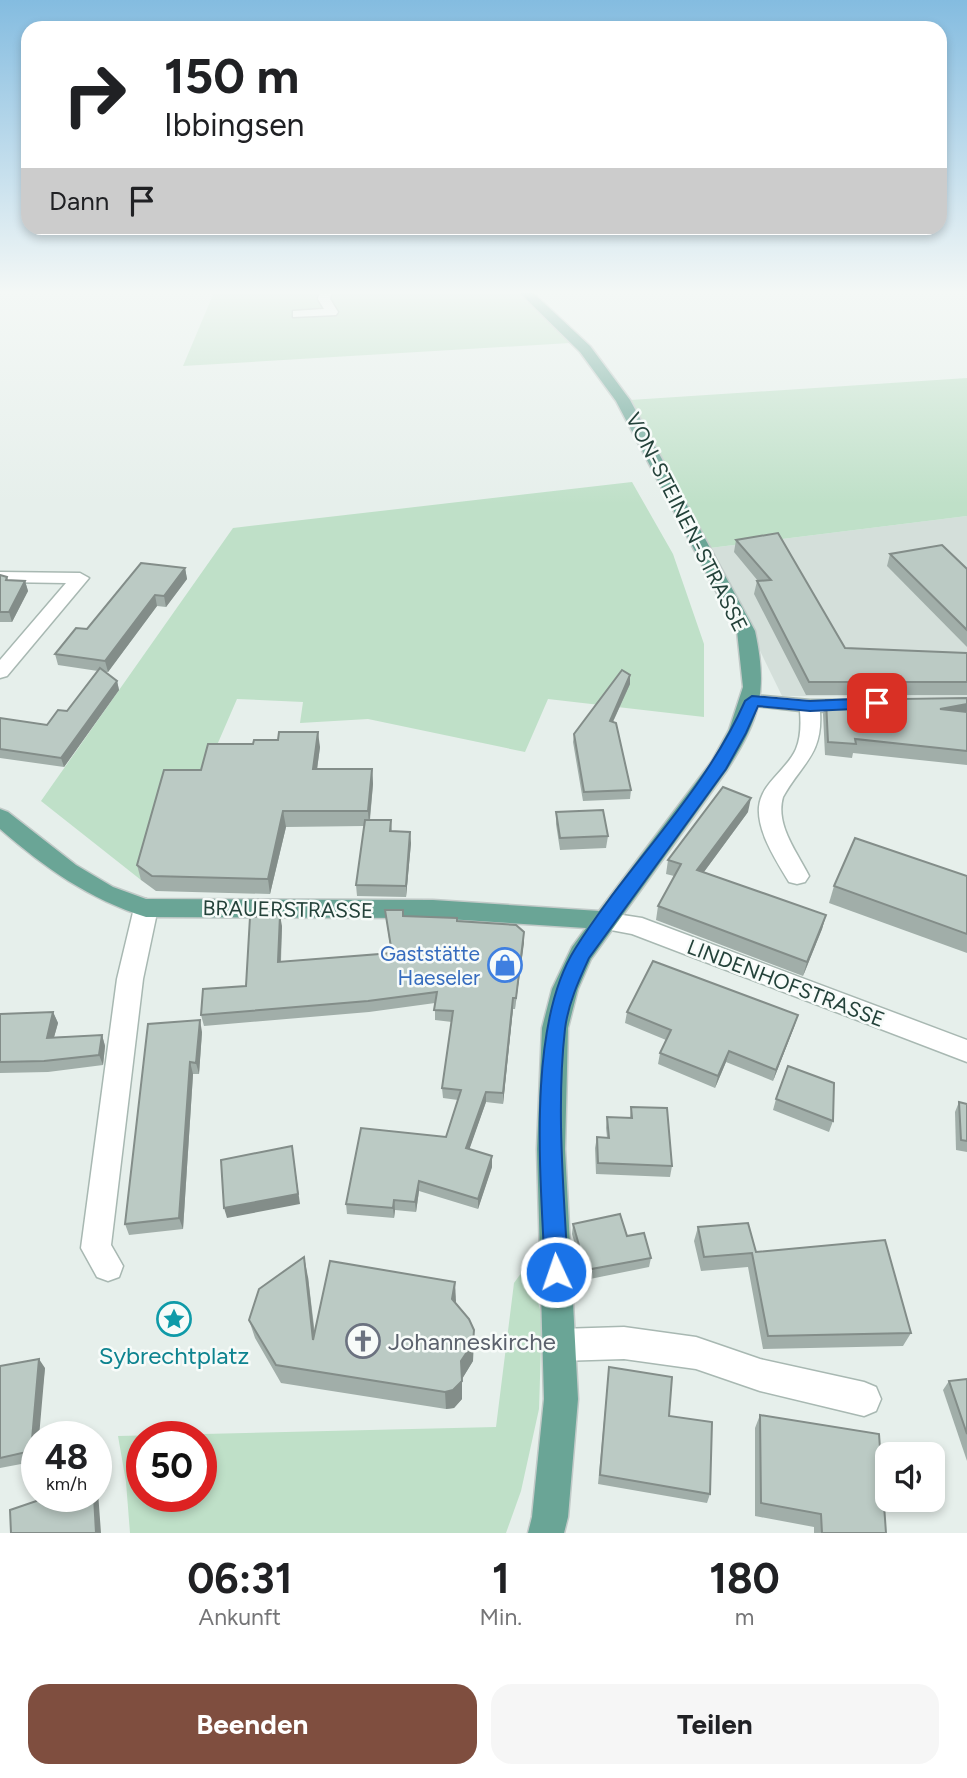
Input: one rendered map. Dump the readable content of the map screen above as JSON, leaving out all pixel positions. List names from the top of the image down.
{
  "streets": {
    "main road": ["VON-STEINEN-STRASSE", "BRAUERSTRASSE"],
    "street": ["LINDENHOFSTRASSE"]
  },
  "crossings": [
    ["VON-STEINEN-STRASSE", "BRAUERSTRASSE"],
    ["VON-STEINEN-STRASSE", "LINDENHOFSTRASSE"],
    ["BRAUERSTRASSE", "LINDENHOFSTRASSE"]
  ],
  "places": {
    "shop": ["Gaststätte Haeseler"],
    "place": ["Sybrechtplatz"],
    "church": ["Johanneskirche"]
  },
  "page": {
    "turn": ["150 m", "Ibbingsen"],
    "then": "Dann",
    "speed": "48 km/h",
    "limit": "50",
    "eta": [
      "06:31",
      "Ankunft",
      "1",
      "Min.",
      "180",
      "m"
    ],
    "buttons": ["Beenden", "Teilen"]
  }
}
